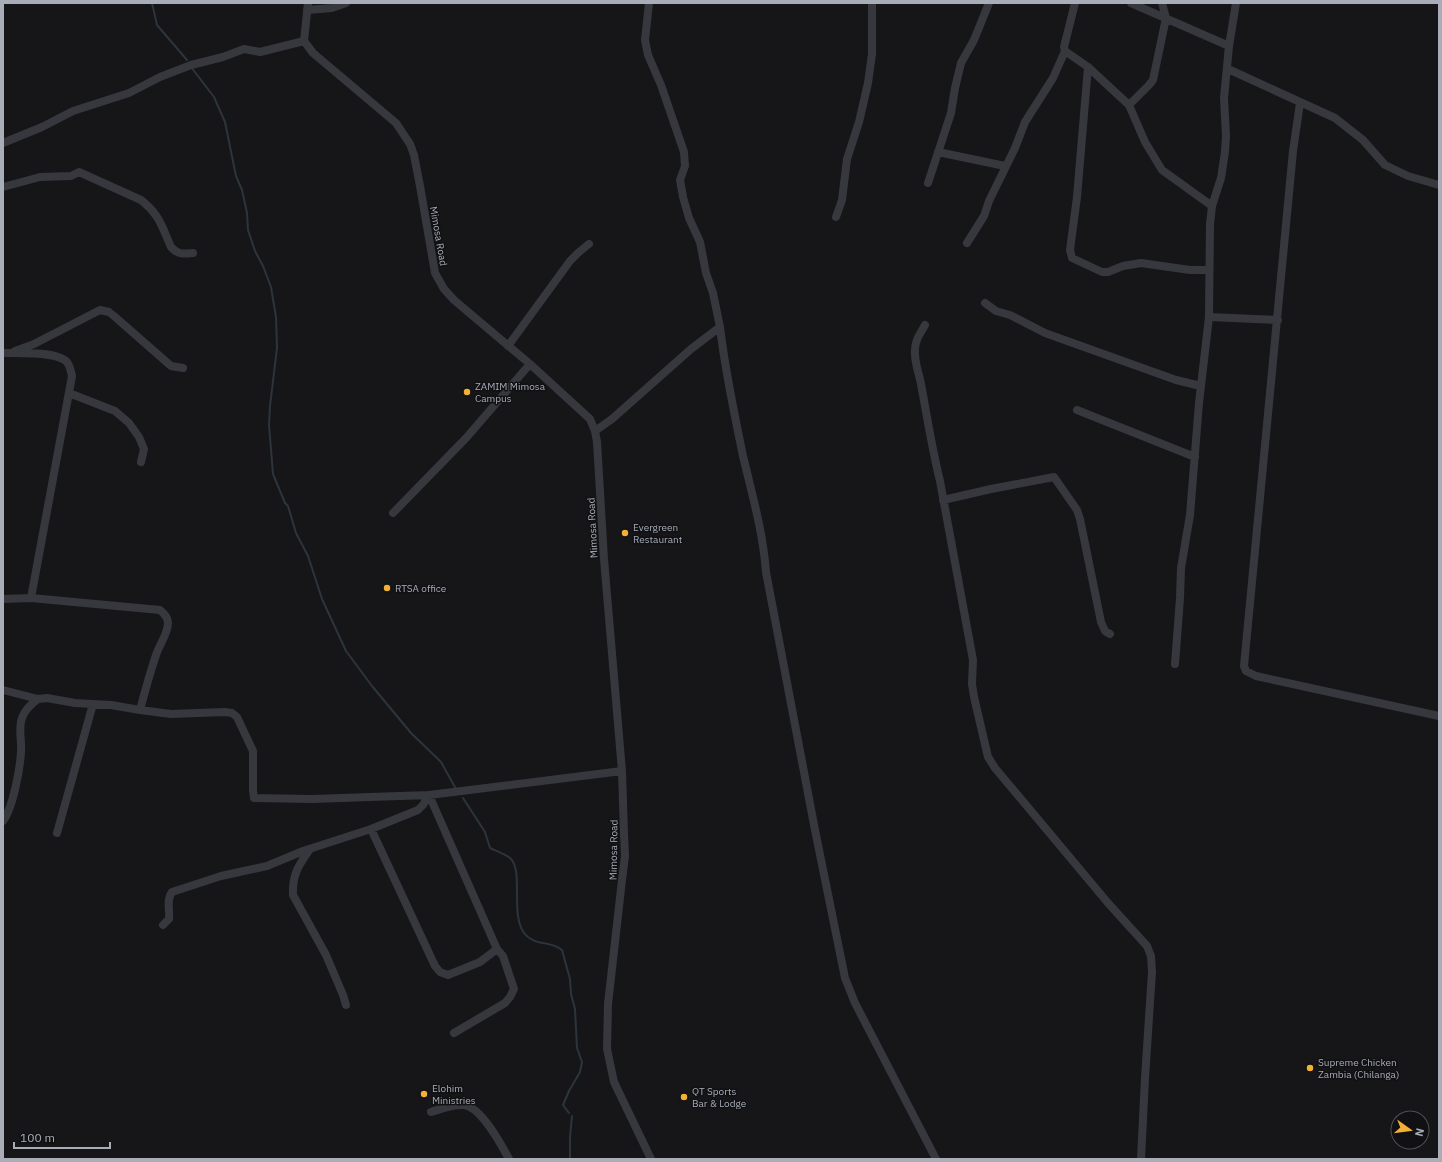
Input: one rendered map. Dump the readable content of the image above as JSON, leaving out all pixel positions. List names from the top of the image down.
{
  "streets": {
    "street": ["Mimosa Road"]
  },
  "places": [
    "ZAMIM Mimosa Campus",
    "Evergreen Restaurant",
    "RTSA office",
    "Supreme Chicken Zambia (Chilanga)",
    "Elohim Ministries",
    "QT Sports Bar & Lodge"
  ],
  "scale_bar": "100 m",
  "north": "right"
}
